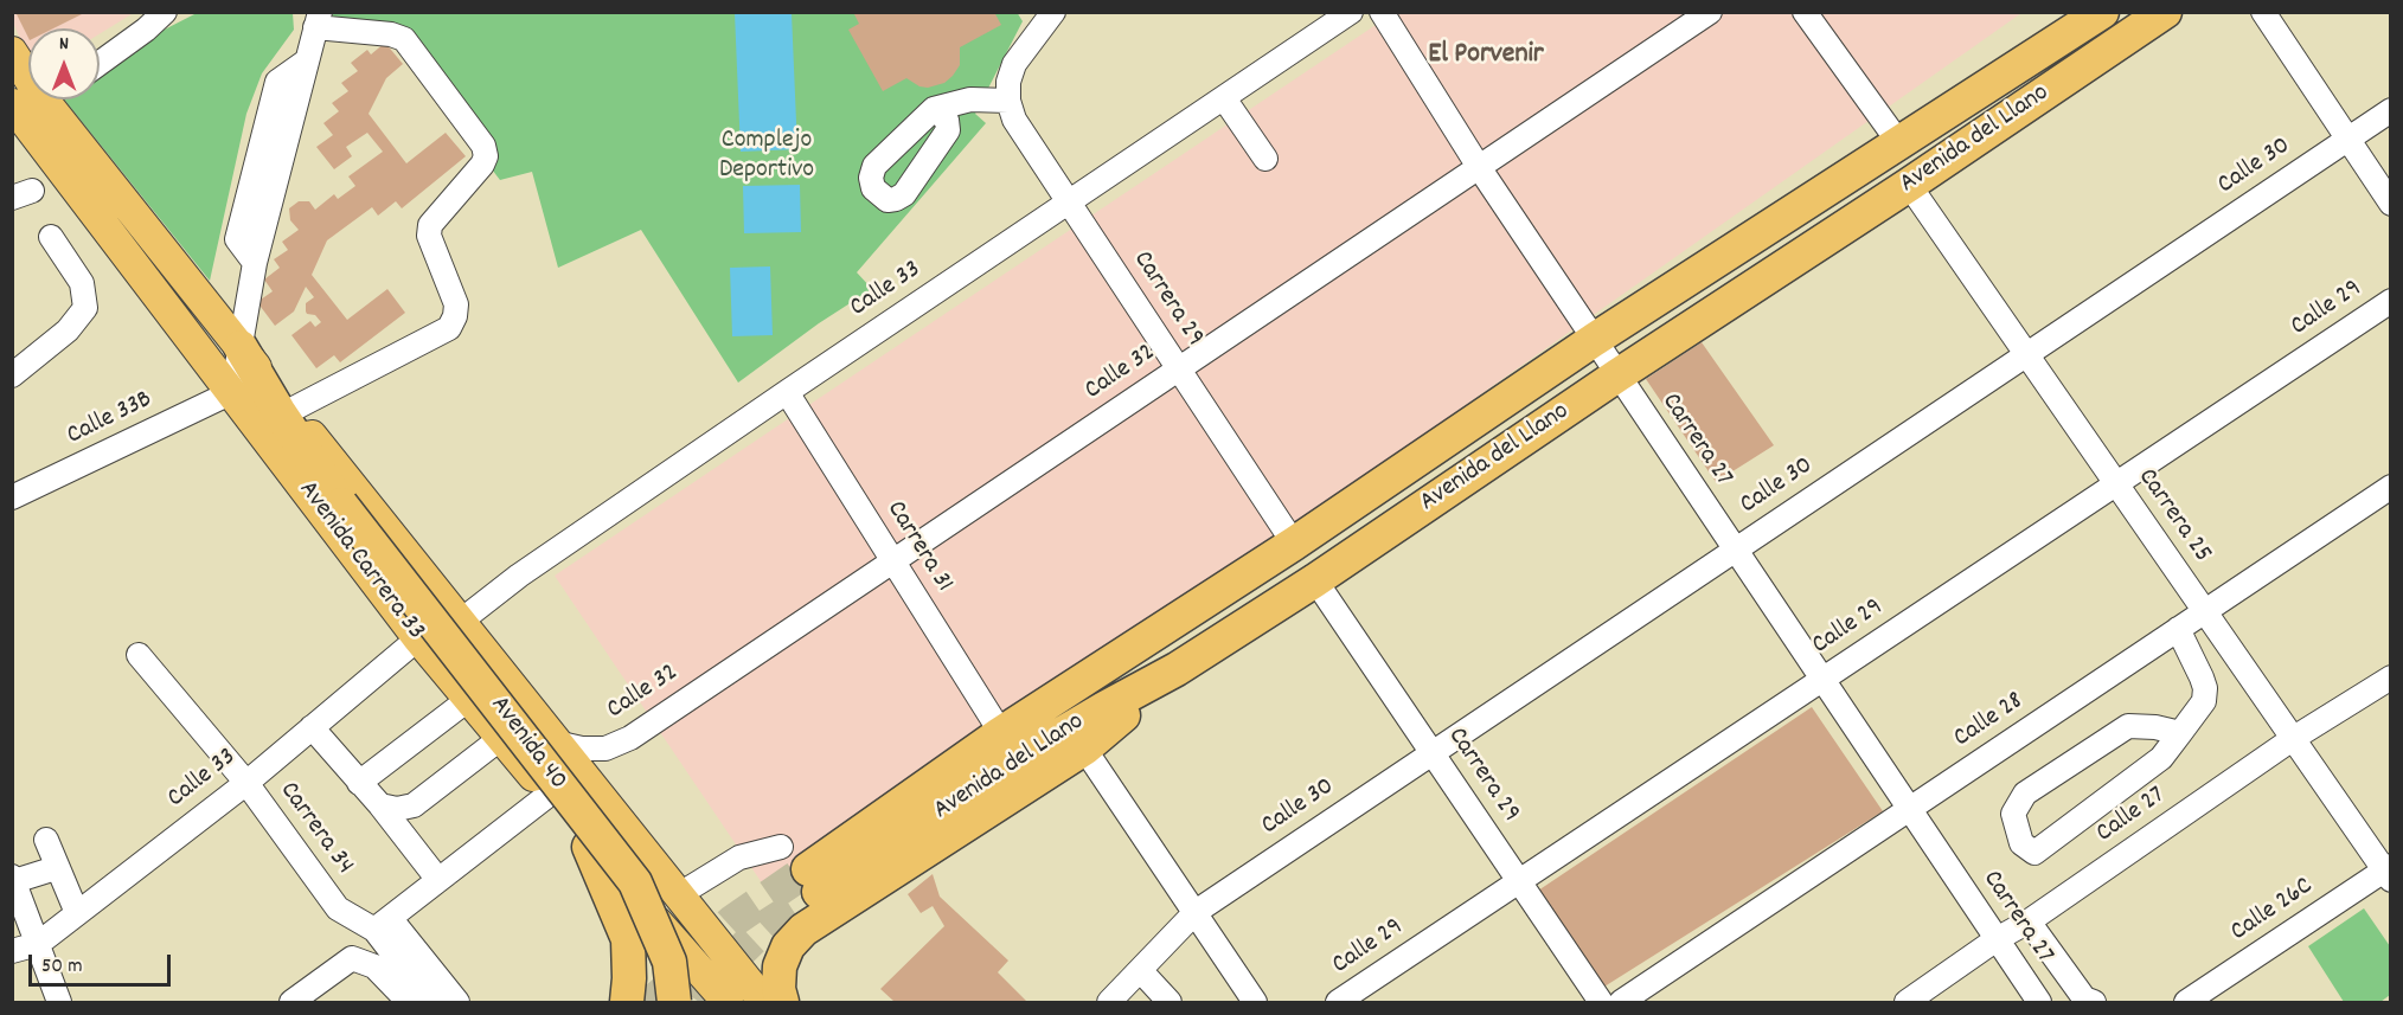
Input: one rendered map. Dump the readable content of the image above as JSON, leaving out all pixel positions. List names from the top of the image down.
{
  "streets": {
    "highway": ["Avenida del Llano", "Avenida Carrera 33", "Avenida 40"],
    "street": [
      "Calle 30",
      "Calle 33",
      "Carrera 29",
      "Calle 29",
      "Calle 32",
      "Calle 33B",
      "Carrera 27",
      "Carrera 25",
      "Carrera 31",
      "Calle 28",
      "Calle 27",
      "Carrera 34",
      "Calle 26C"
    ]
  },
  "crossings": [
    ["Avenida del Llano", "Carrera 29"],
    ["Avenida del Llano", "Carrera 27"],
    ["Avenida del Llano", "Carrera 25"],
    ["Avenida del Llano", "Carrera 31"],
    ["Calle 30", "Carrera 29"],
    ["Calle 30", "Carrera 27"],
    ["Calle 30", "Carrera 25"],
    ["Calle 33", "Carrera 29"],
    ["Calle 33", "Carrera 31"],
    ["Calle 33", "Avenida Carrera 33"],
    ["Calle 33", "Carrera 34"],
    ["Carrera 29", "Calle 29"],
    ["Carrera 29", "Calle 32"],
    ["Calle 29", "Carrera 27"],
    ["Calle 29", "Carrera 25"],
    ["Calle 32", "Carrera 27"],
    ["Calle 32", "Carrera 31"],
    ["Calle 32", "Avenida Carrera 33"],
    ["Calle 33B", "Avenida Carrera 33"],
    ["Carrera 27", "Calle 28"],
    ["Carrera 27", "Calle 27"],
    ["Carrera 25", "Calle 28"],
    ["Carrera 25", "Calle 27"],
    ["Carrera 25", "Calle 26C"],
    ["Avenida Carrera 33", "Avenida 40"]
  ],
  "districts": ["El Porvenir"],
  "parks": ["Complejo Deportivo"],
  "scale_bar": "50 m",
  "north": "top"
}
